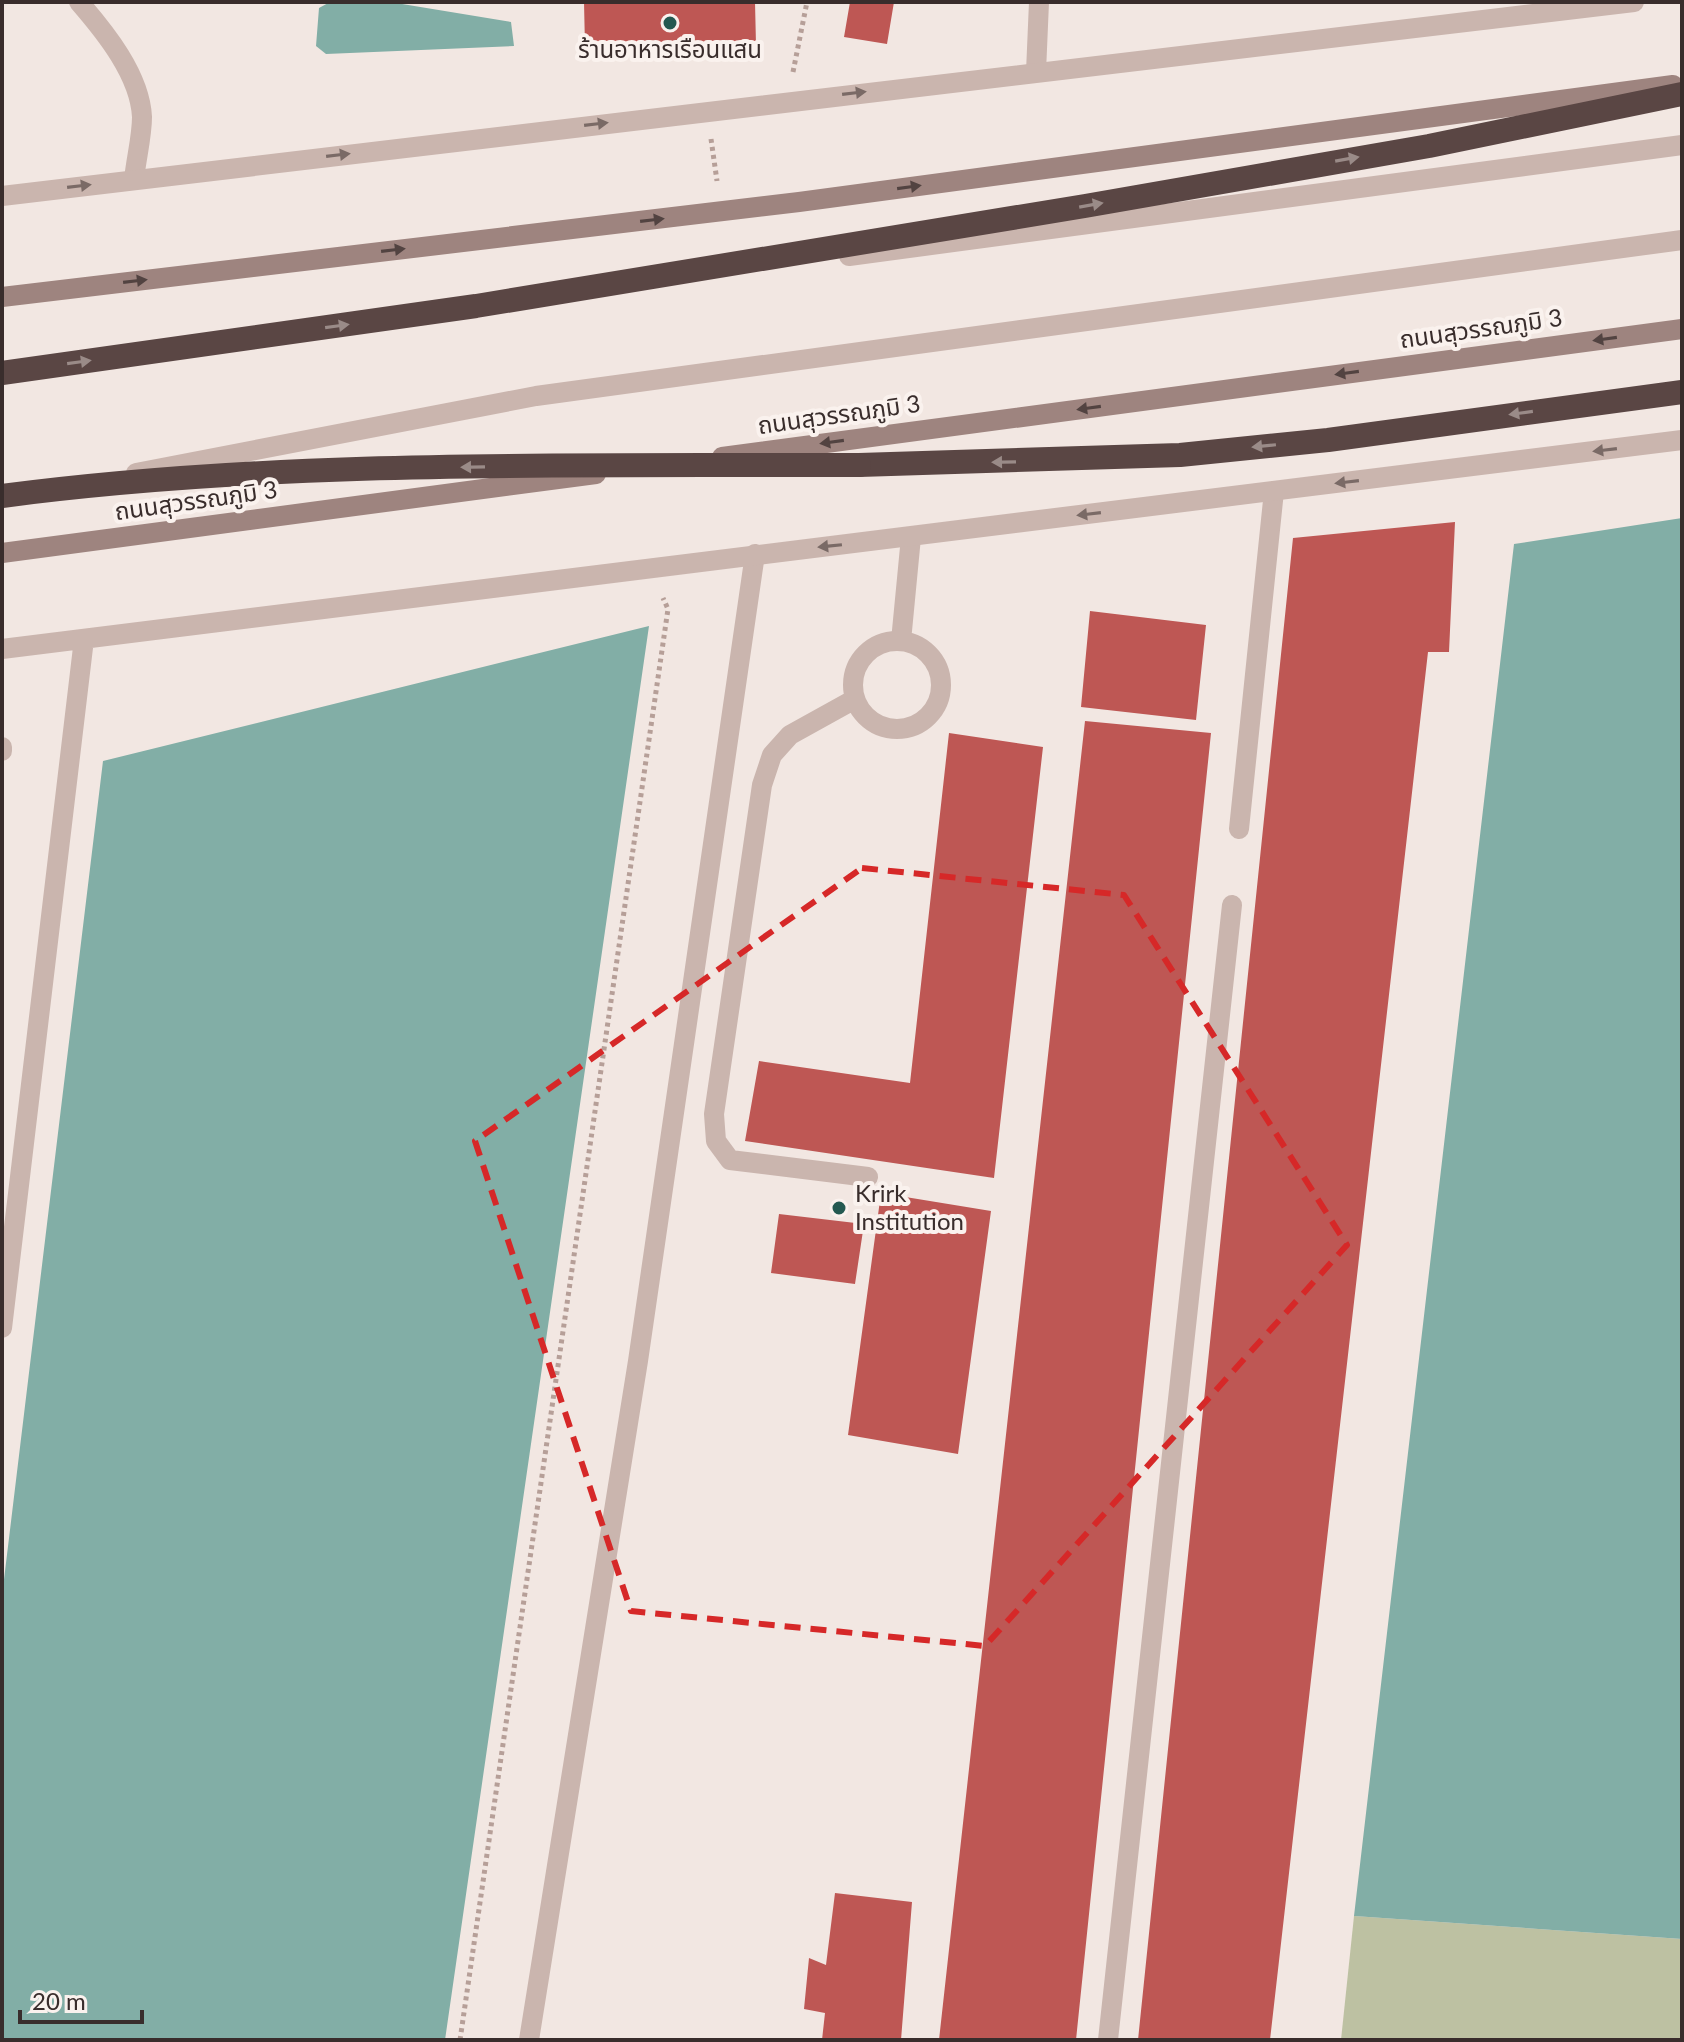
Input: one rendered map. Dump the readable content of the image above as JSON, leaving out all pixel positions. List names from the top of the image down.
{
  "streets": {
    "main road": ["ถนนสุวรรณภูมิ 3"]
  },
  "one_way": ["ถนนสุวรรณภูมิ 3"],
  "places": ["ร้านอาหารเรือนแสน", "Krirk Institution"],
  "scale_bar": "20 m"
}
